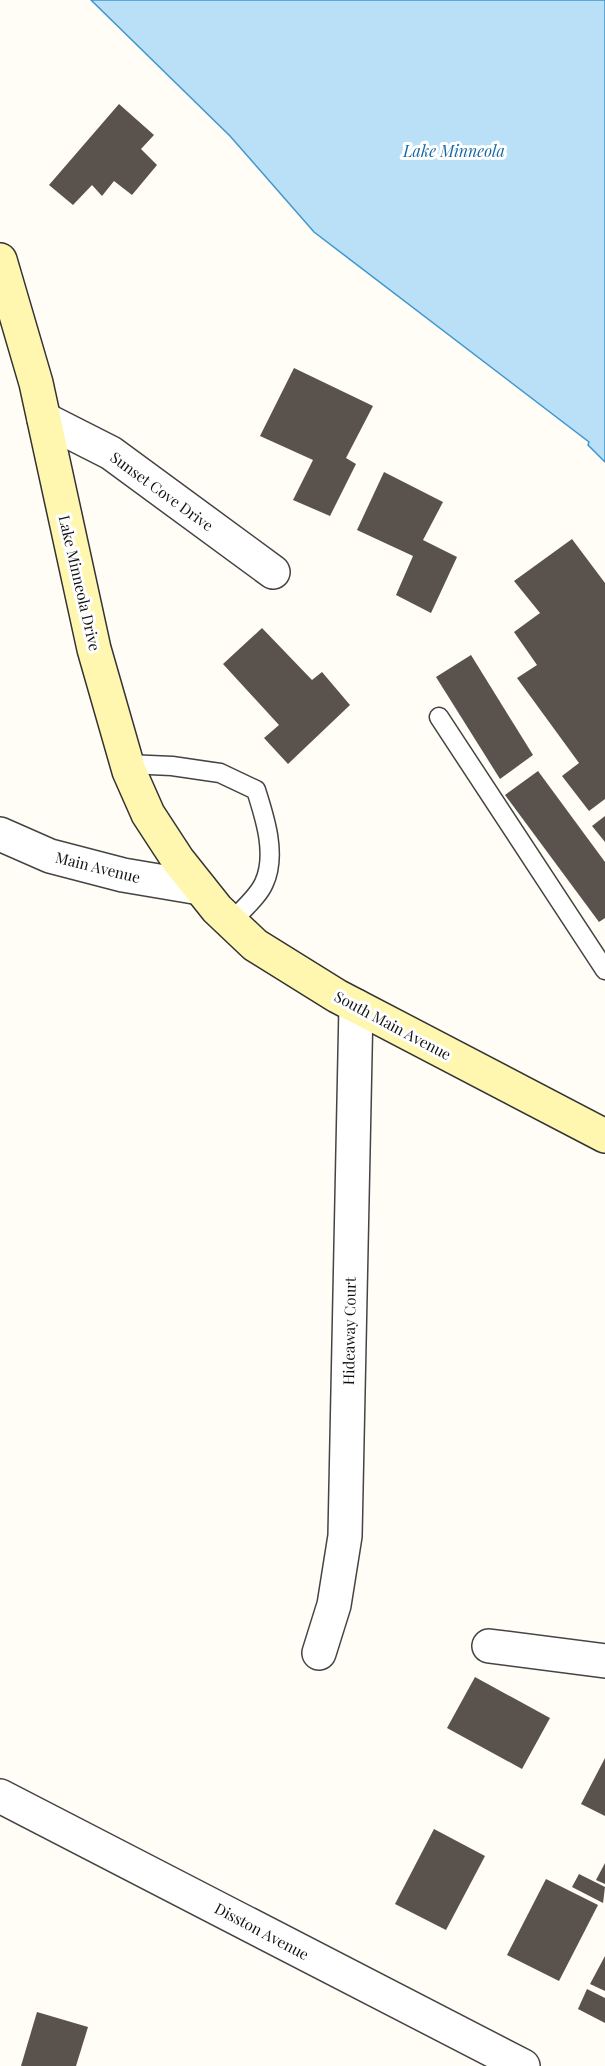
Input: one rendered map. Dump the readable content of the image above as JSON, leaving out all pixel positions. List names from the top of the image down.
{
  "streets": {
    "street": [
      "Sunset Cove Drive",
      "Lake Minneola Drive",
      "Main Avenue",
      "South Main Avenue",
      "Hideaway Court",
      "Disston Avenue"
    ]
  },
  "crossings": [
    ["Sunset Cove Drive", "Lake Minneola Drive"],
    ["Lake Minneola Drive", "Main Avenue"],
    ["Lake Minneola Drive", "South Main Avenue"],
    ["Main Avenue", "South Main Avenue"],
    ["South Main Avenue", "Hideaway Court"]
  ],
  "water": ["Lake Minneola"]
}
